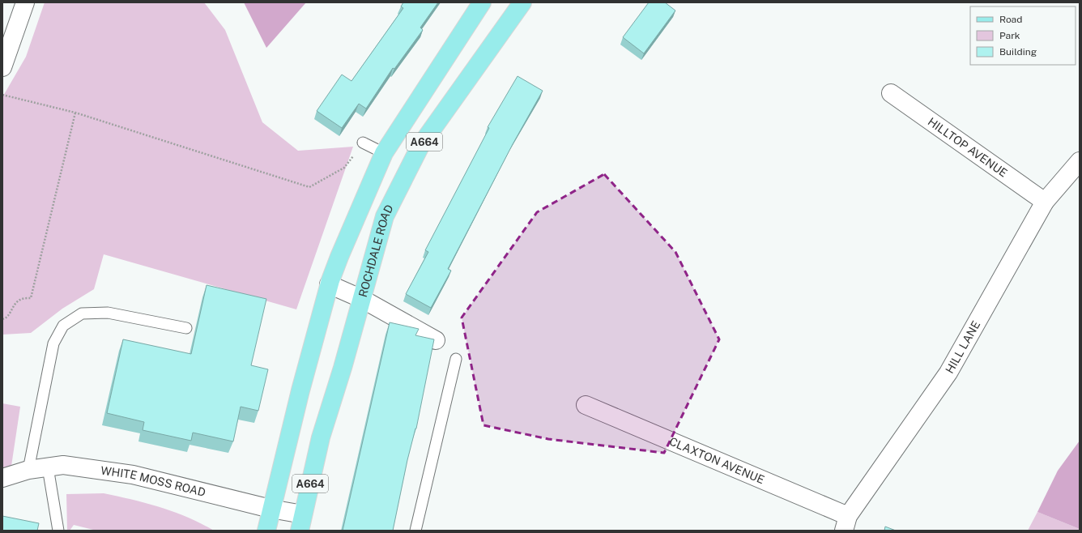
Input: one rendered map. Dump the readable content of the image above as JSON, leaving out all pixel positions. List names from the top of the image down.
{
  "streets": {
    "main road": ["A664", "ROCHDALE ROAD"],
    "street": [
      "HILLTOP AVENUE",
      "HILL LANE",
      "CLAXTON AVENUE",
      "WHITE MOSS ROAD"
    ]
  },
  "crossings": [
    ["HILLTOP AVENUE", "HILL LANE"],
    ["ROCHDALE ROAD", "WHITE MOSS ROAD"],
    ["HILL LANE", "CLAXTON AVENUE"]
  ],
  "legend": ["Road", "Park", "Building"]
}
